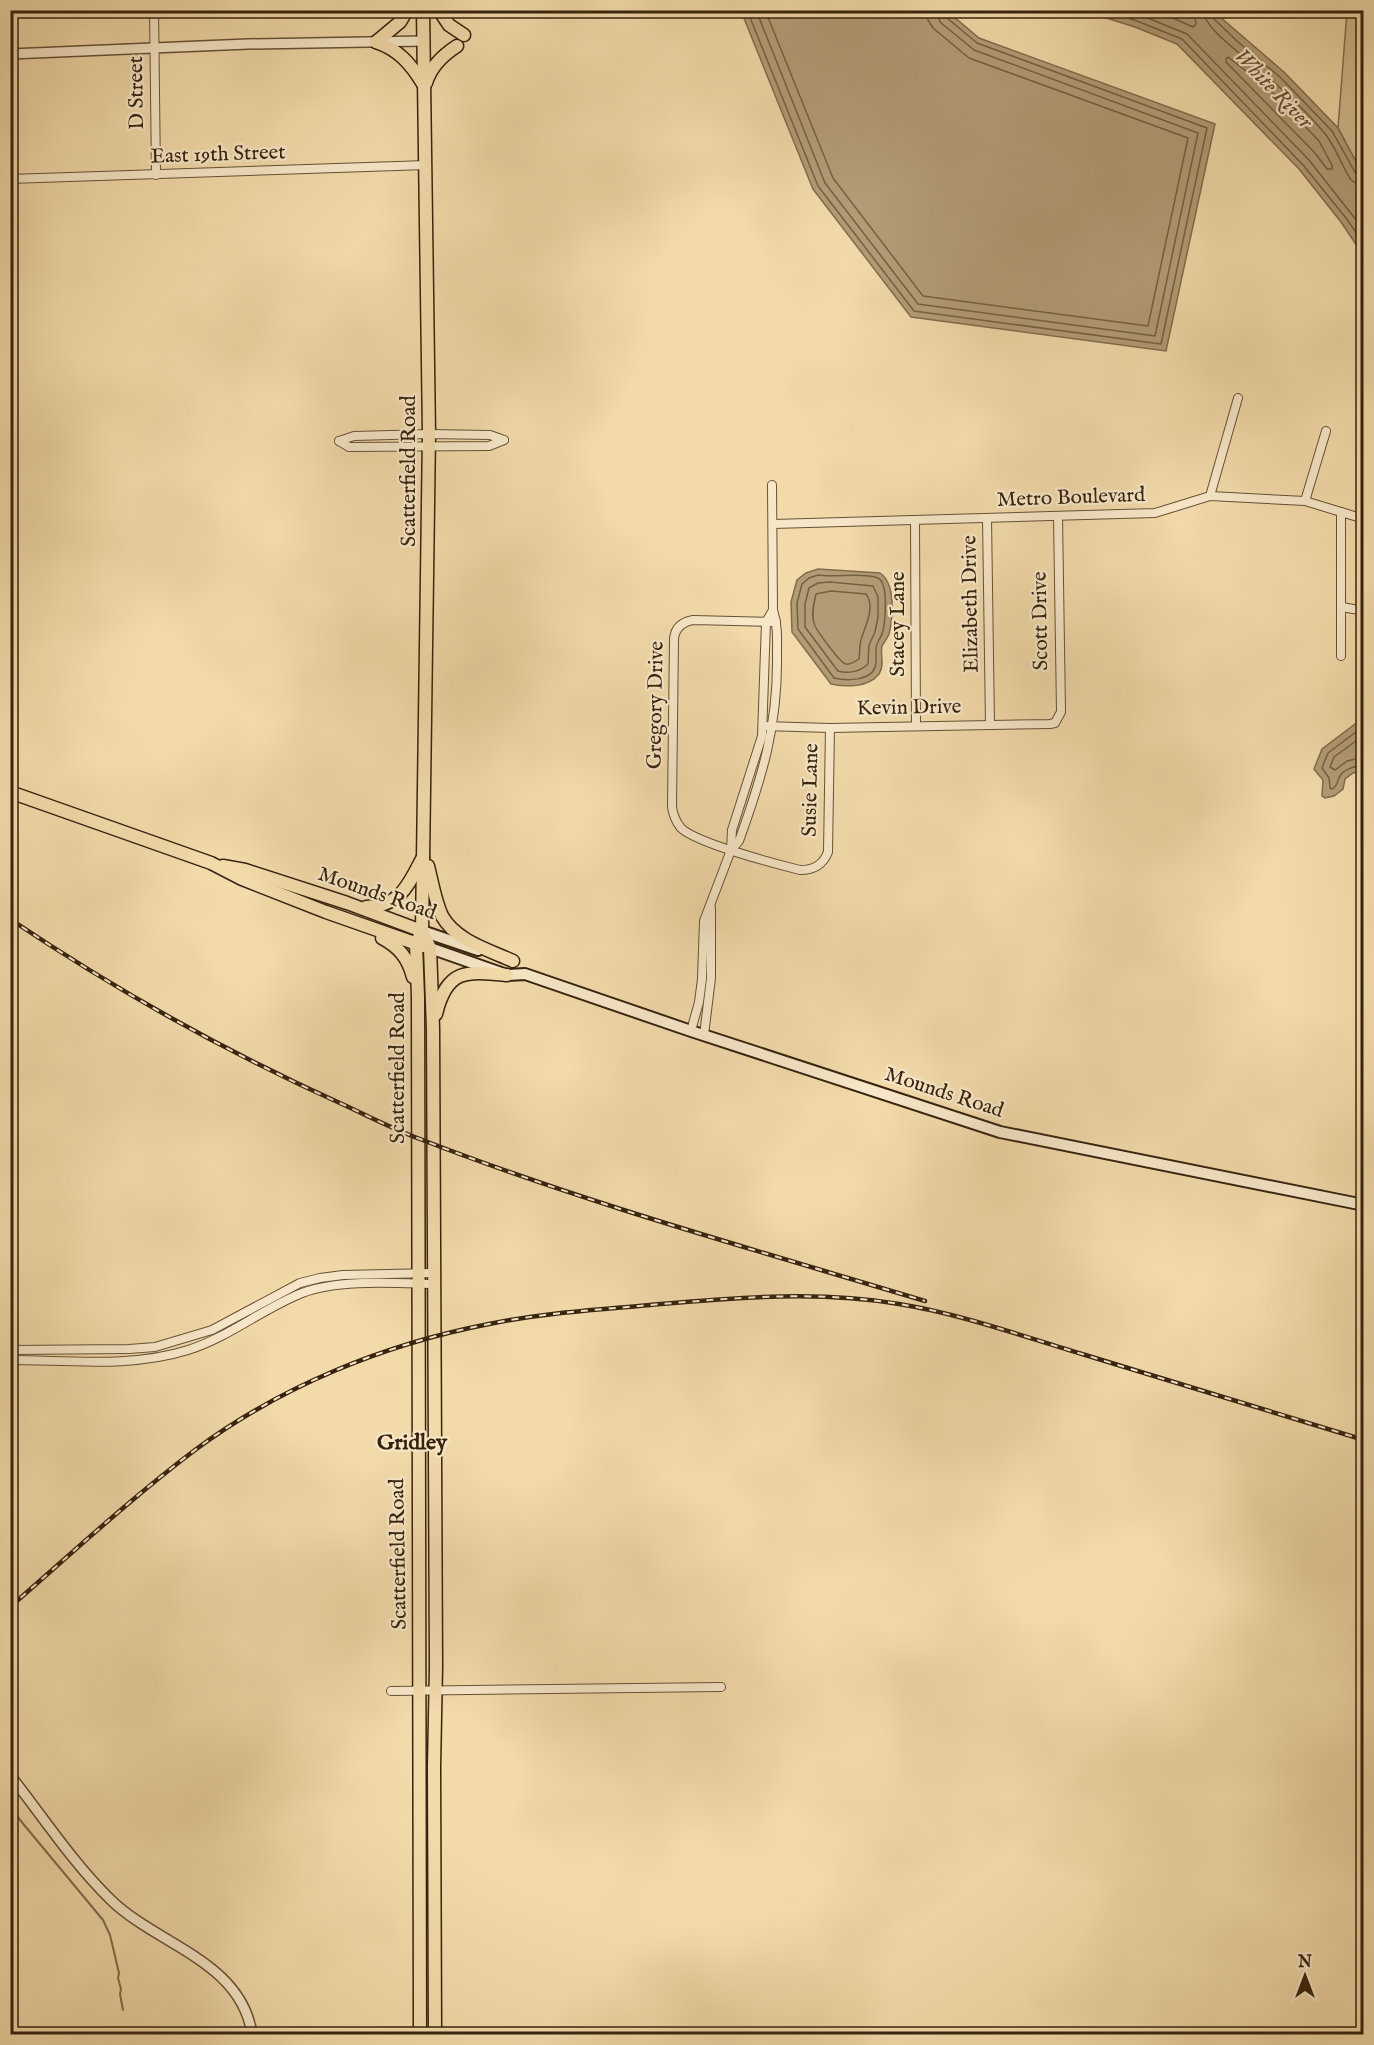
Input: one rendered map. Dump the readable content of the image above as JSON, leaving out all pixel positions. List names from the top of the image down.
{
  "streets": {
    "main road": ["Scatterfield Road", "Mounds Road"],
    "street": [
      "D Street",
      "East 19th Street",
      "Metro Boulevard",
      "Elizabeth Drive",
      "Scott Drive",
      "Stacey Lane",
      "Gregory Drive",
      "Kevin Drive",
      "Susie Lane"
    ]
  },
  "crossings": [
    ["D Street", "East 19th Street"],
    ["East 19th Street", "Scatterfield Road"],
    ["Scatterfield Road", "Mounds Road"],
    ["Metro Boulevard", "Elizabeth Drive"],
    ["Metro Boulevard", "Scott Drive"],
    ["Metro Boulevard", "Stacey Lane"],
    ["Elizabeth Drive", "Kevin Drive"],
    ["Scott Drive", "Kevin Drive"],
    ["Stacey Lane", "Kevin Drive"],
    ["Gregory Drive", "Susie Lane"],
    ["Kevin Drive", "Susie Lane"]
  ],
  "districts": ["Gridley"],
  "water": ["White River"],
  "north": "top"
}
